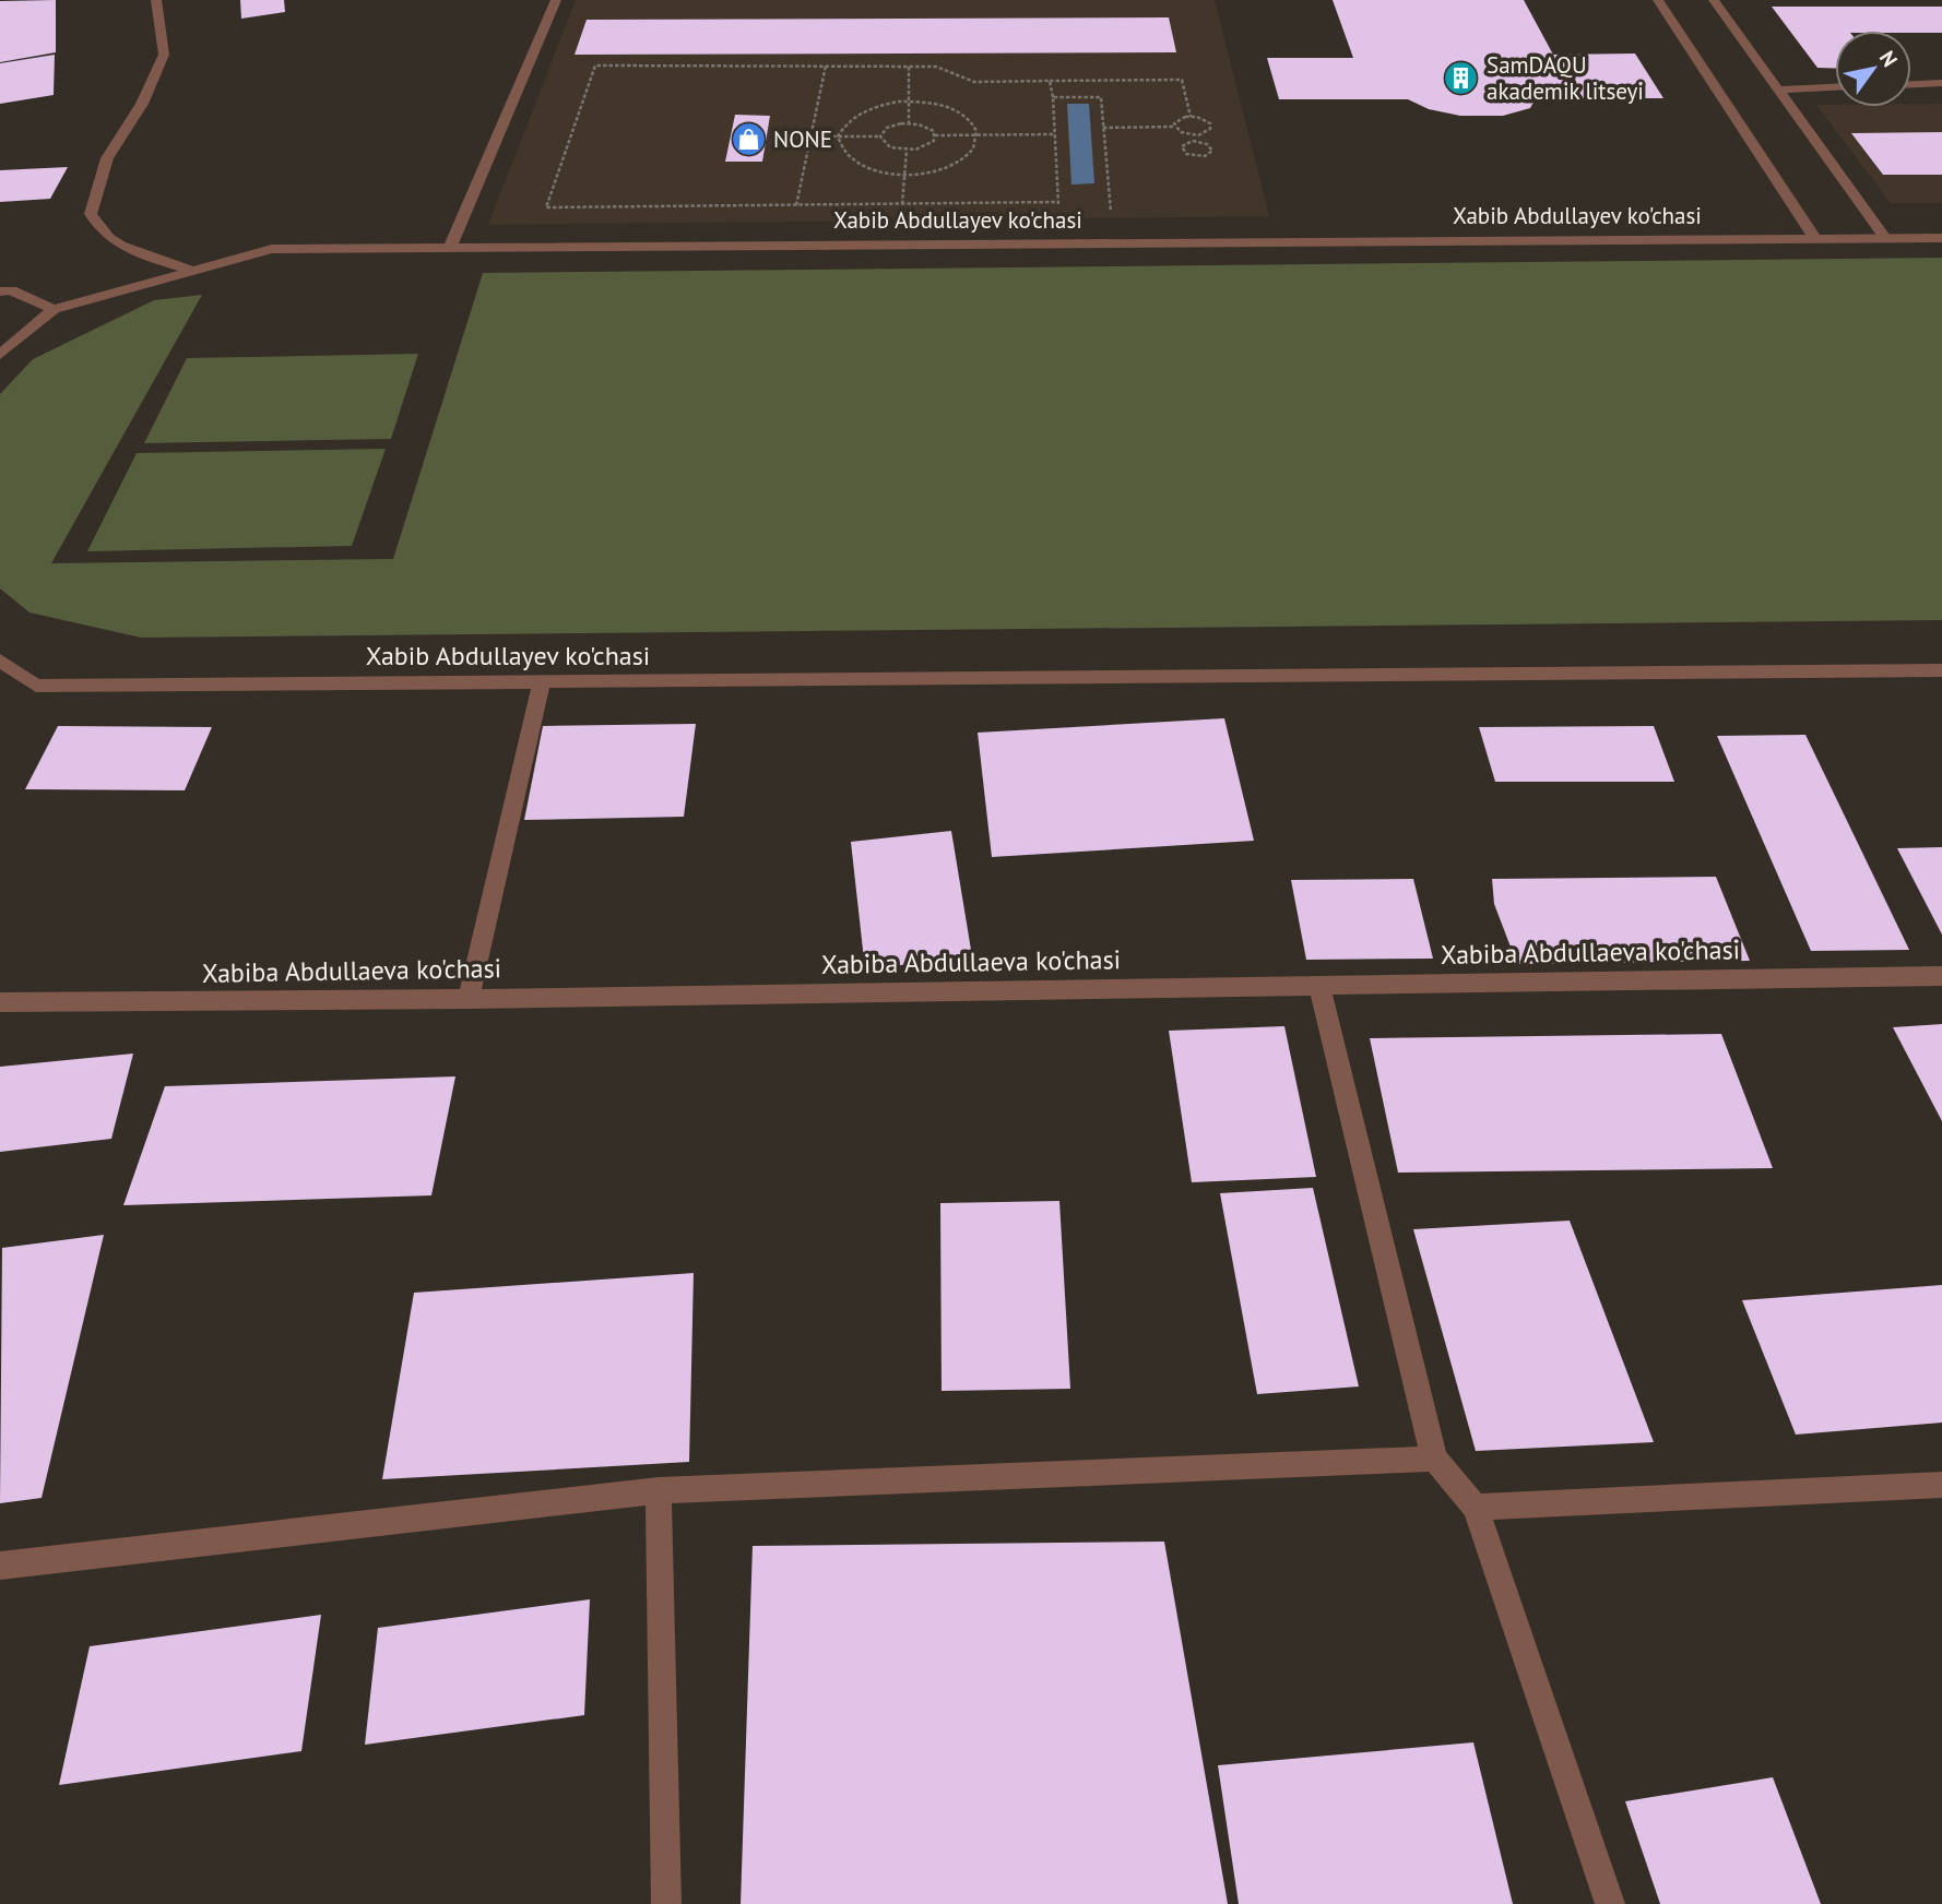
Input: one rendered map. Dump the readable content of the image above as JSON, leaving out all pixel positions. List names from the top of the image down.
{
  "streets": {
    "street": ["Xabib Abdullayev ko'chasi", "Xabiba Abdullaeva ko'chasi"]
  },
  "places": {
    "building": ["SamDAQU akademik litseyi"],
    "shop": ["NONE"]
  },
  "north": "top right"
}
